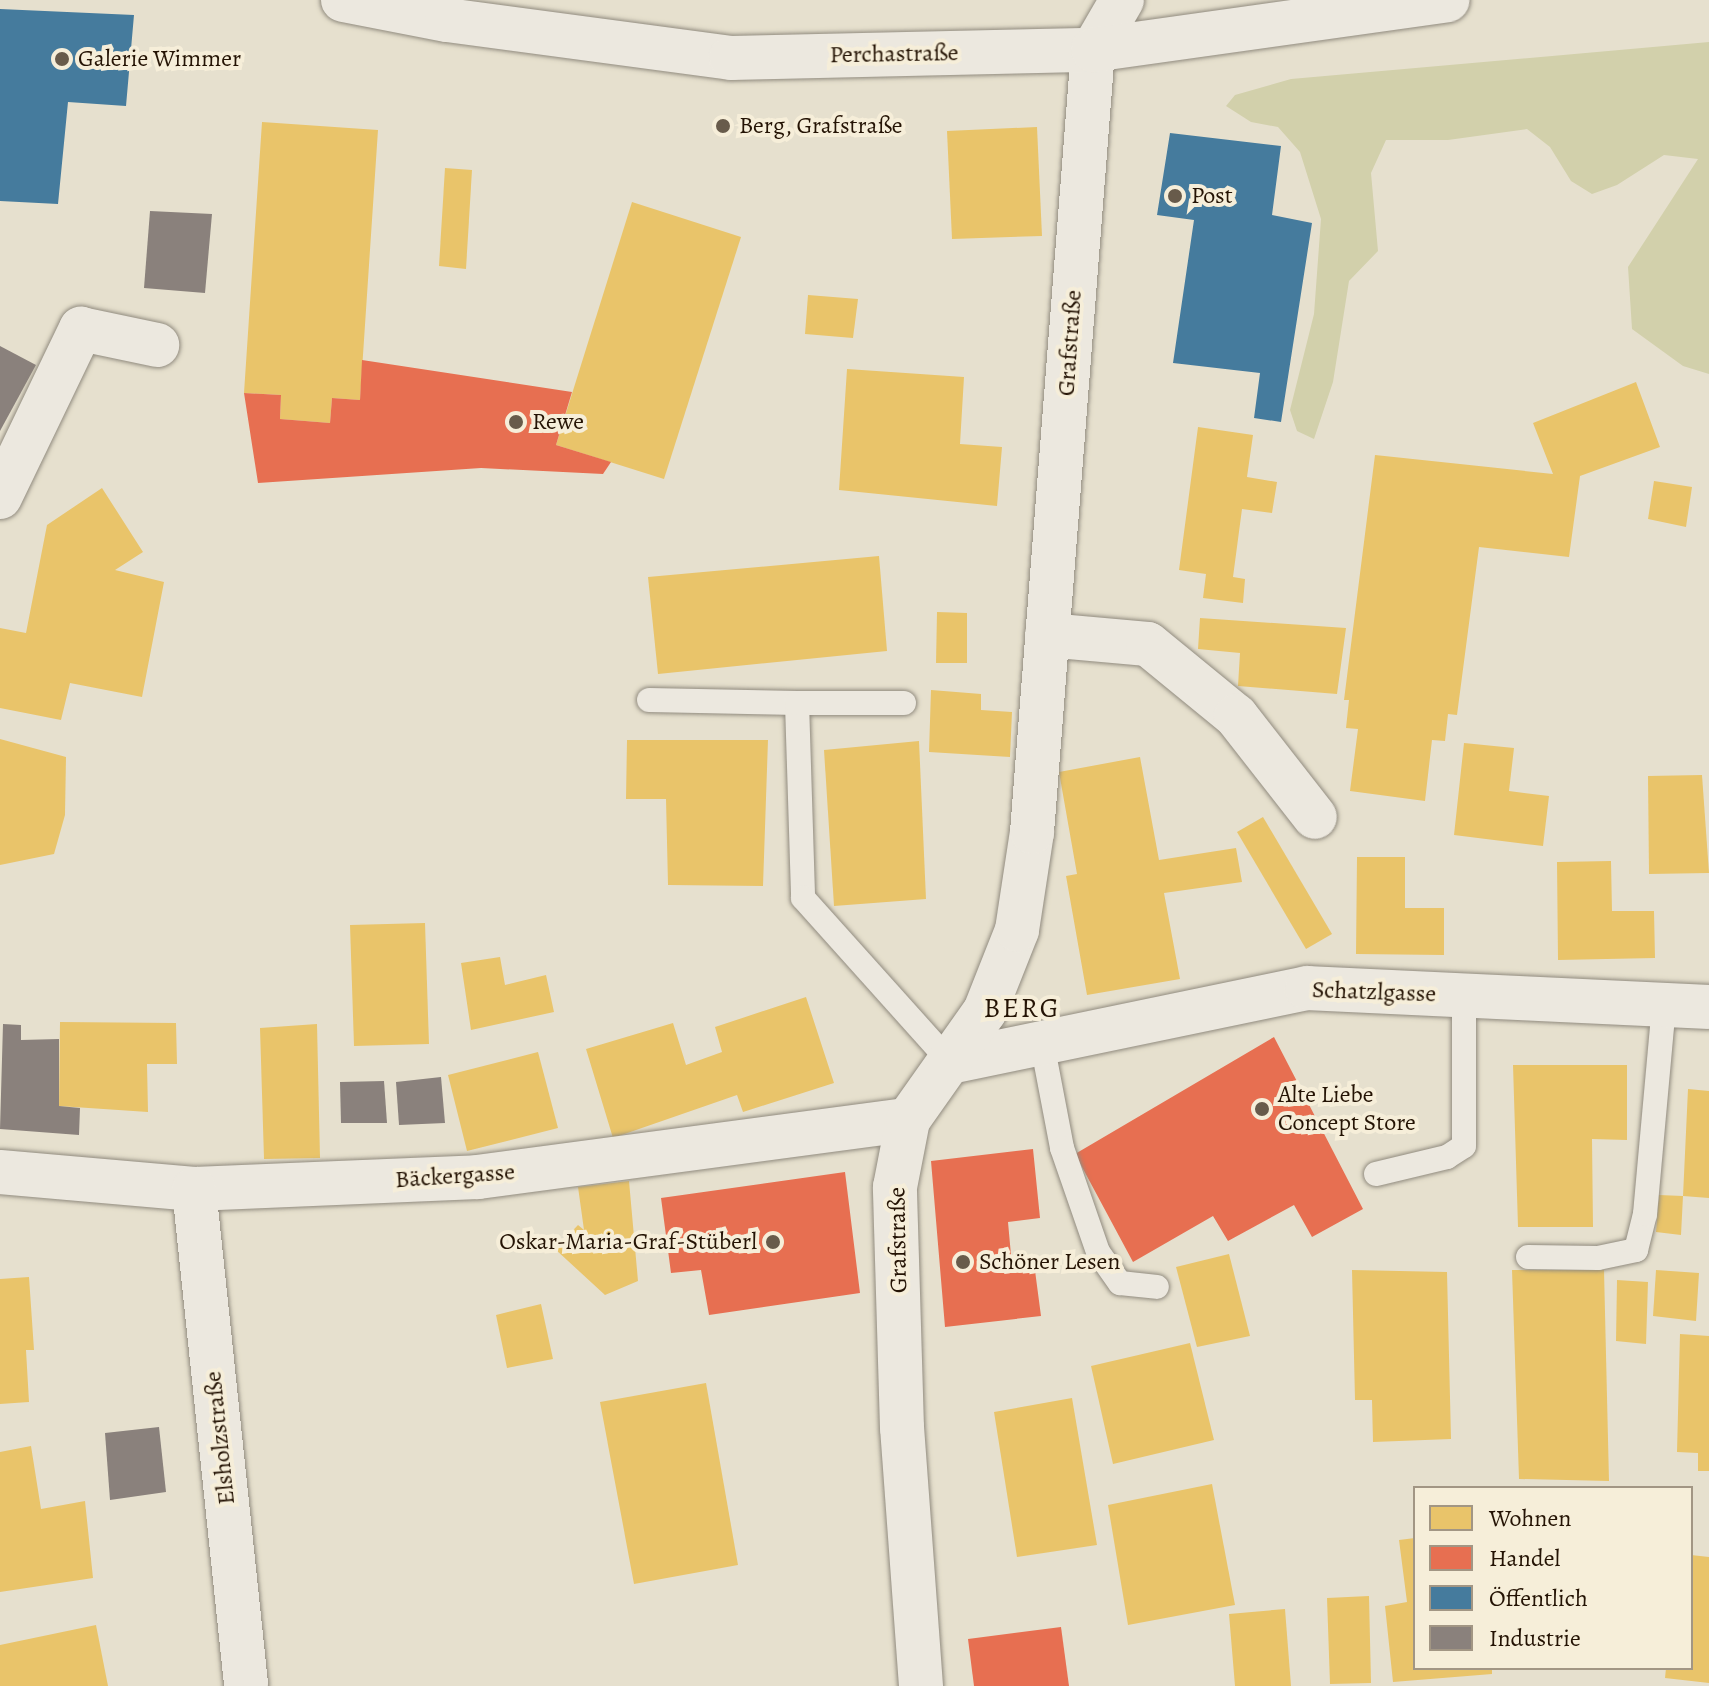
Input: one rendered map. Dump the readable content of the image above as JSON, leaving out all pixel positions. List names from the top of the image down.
{
  "streets": {
    "street": [
      "Perchastraße",
      "Grafstraße",
      "Schatzlgasse",
      "Bäckergasse",
      "Elsholzstraße"
    ]
  },
  "crossings": [
    ["Perchastraße", "Grafstraße"],
    ["Grafstraße", "Schatzlgasse"],
    ["Grafstraße", "Bäckergasse"],
    ["Bäckergasse", "Elsholzstraße"]
  ],
  "districts": ["BERG"],
  "places": [
    "Galerie Wimmer",
    "Berg, Grafstraße",
    "Post",
    "Rewe",
    "Alte Liebe Concept Store",
    "Oskar-Maria-Graf-Stüberl",
    "Schöner Lesen"
  ],
  "legend": [
    "Wohnen",
    "Handel",
    "Öffentlich",
    "Industrie"
  ]
}
